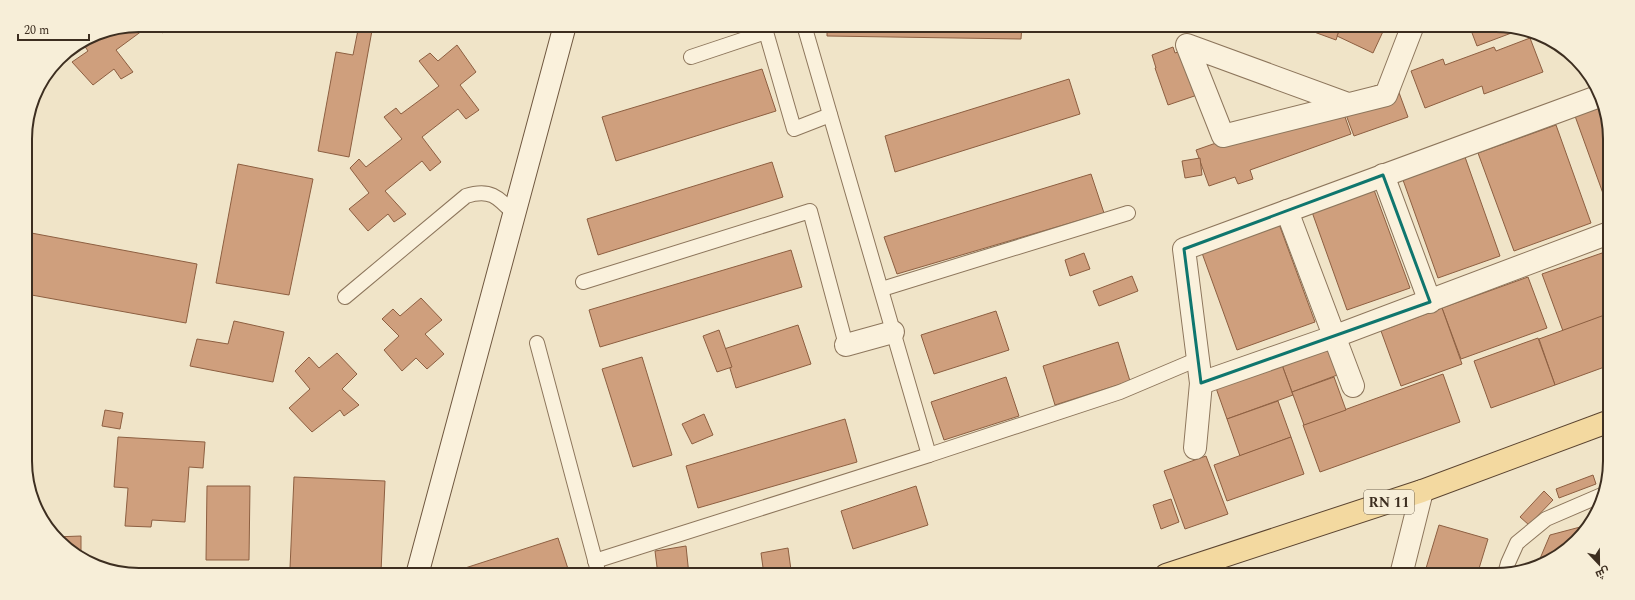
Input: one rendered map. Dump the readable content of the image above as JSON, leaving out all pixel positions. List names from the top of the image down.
{
  "streets": {
    "main road": ["RN 11"]
  },
  "scale_bar": "20 m",
  "north": "bottom"
}
